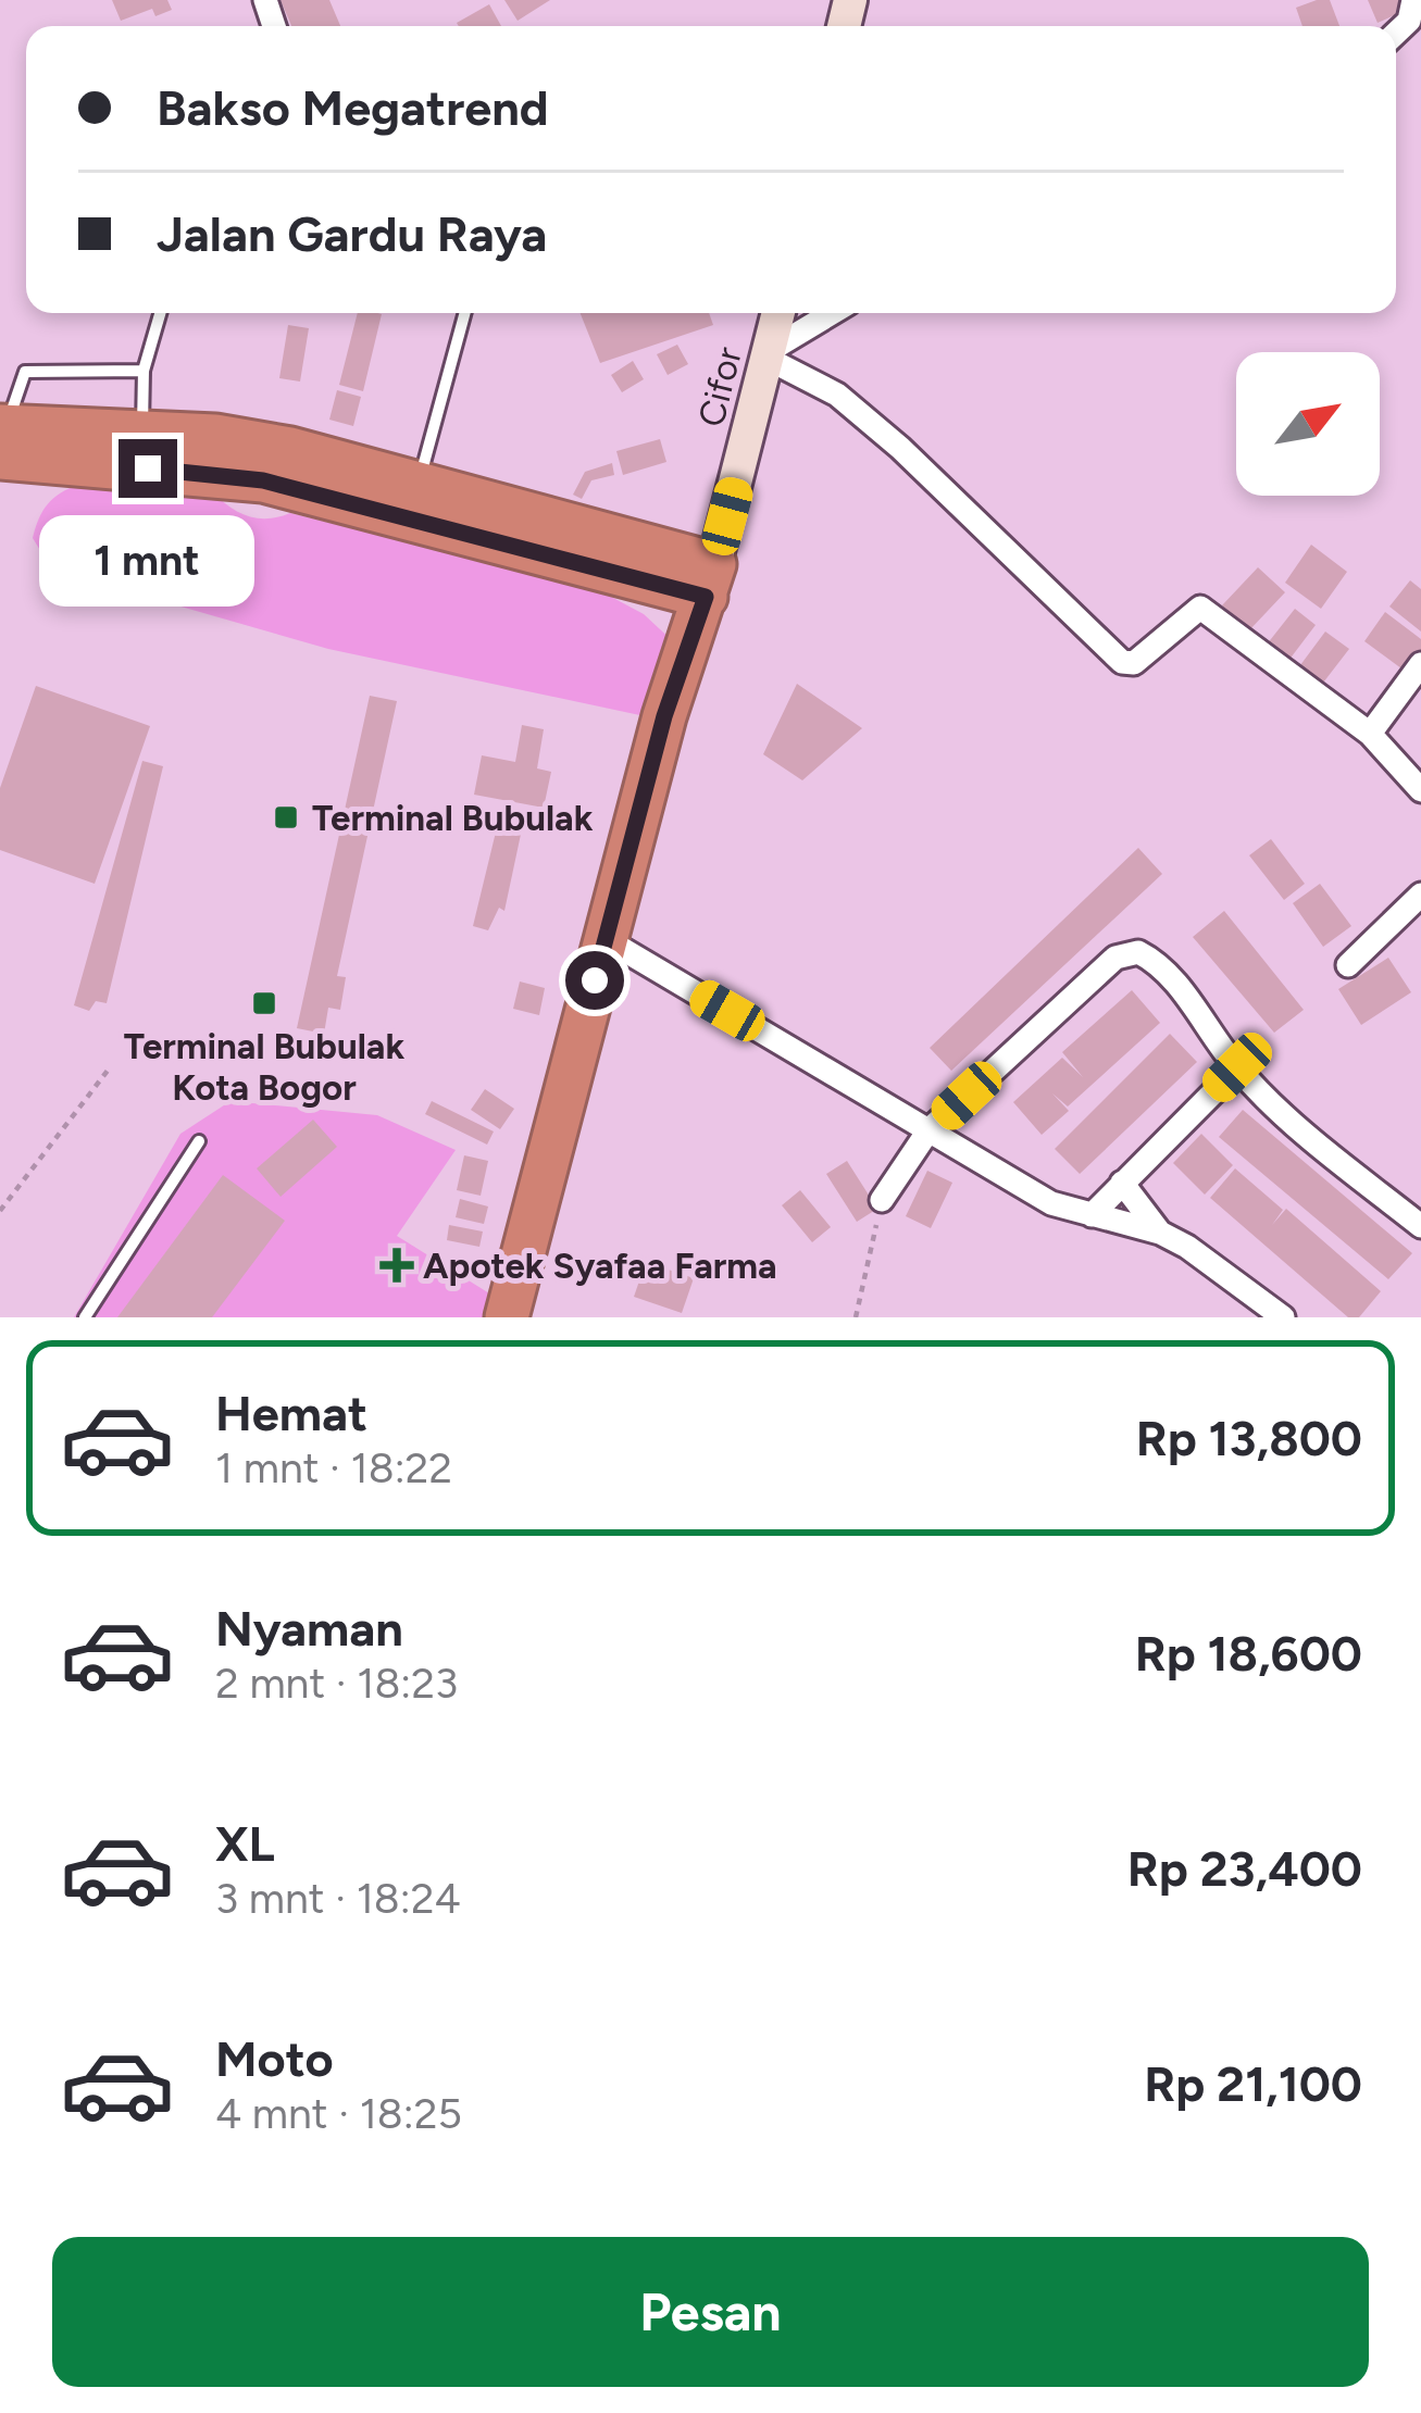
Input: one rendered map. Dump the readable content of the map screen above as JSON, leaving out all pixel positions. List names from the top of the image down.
{
  "streets": {
    "street": ["Cifor"]
  },
  "places": {
    "transit": ["Terminal Bubulak", "Terminal Bubulak Kota Bogor"],
    "health": ["Apotek Syafaa Farma"]
  },
  "north": "top right",
  "page": {
    "banner": ["Bakso Megatrend", "Jalan Gardu Raya"],
    "bubble": "1 mnt",
    "list": [
      {
        "name": "Hemat",
        "note": "1 mnt · 18:22",
        "value": "Rp 13,800"
      },
      {
        "name": "Nyaman",
        "note": "2 mnt · 18:23",
        "value": "Rp 18,600"
      },
      {
        "name": "XL",
        "note": "3 mnt · 18:24",
        "value": "Rp 23,400"
      },
      {
        "name": "Moto",
        "note": "4 mnt · 18:25",
        "value": "Rp 21,100"
      }
    ],
    "buttons": "Pesan"
  }
}
